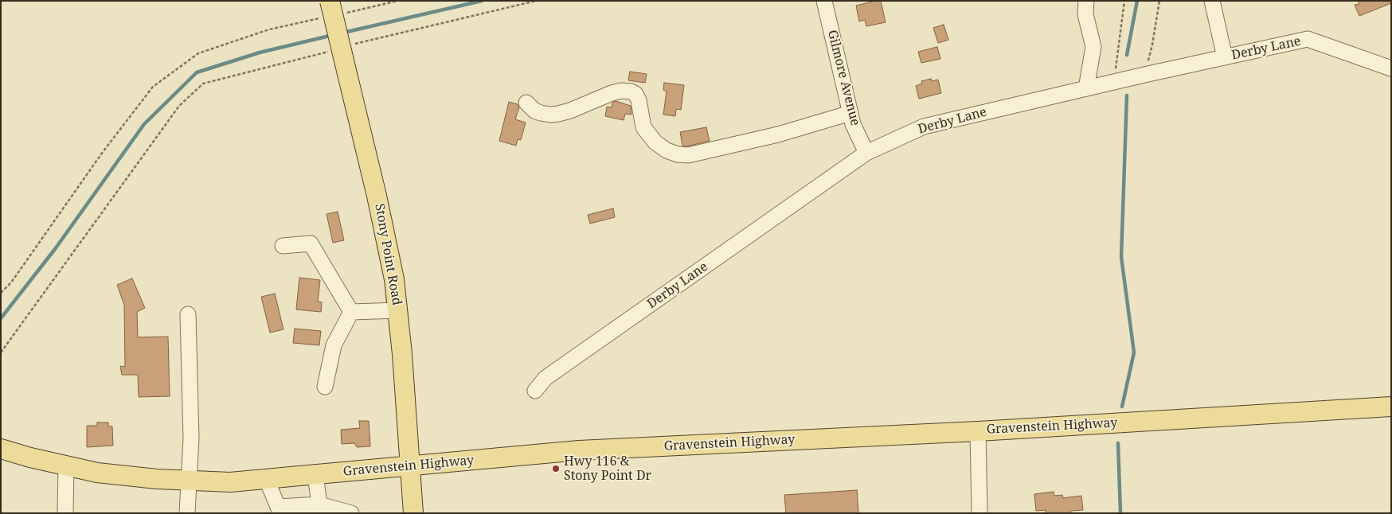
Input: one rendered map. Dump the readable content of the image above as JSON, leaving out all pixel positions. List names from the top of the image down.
{
  "streets": {
    "main road": ["Stony Point Road", "Gravenstein Highway"],
    "street": ["Derby Lane", "Gilmore Avenue"]
  },
  "crossings": [
    ["Derby Lane", "Gilmore Avenue"],
    ["Stony Point Road", "Gravenstein Highway"]
  ],
  "places": ["Hwy 116 & Stony Point Dr"]
}
